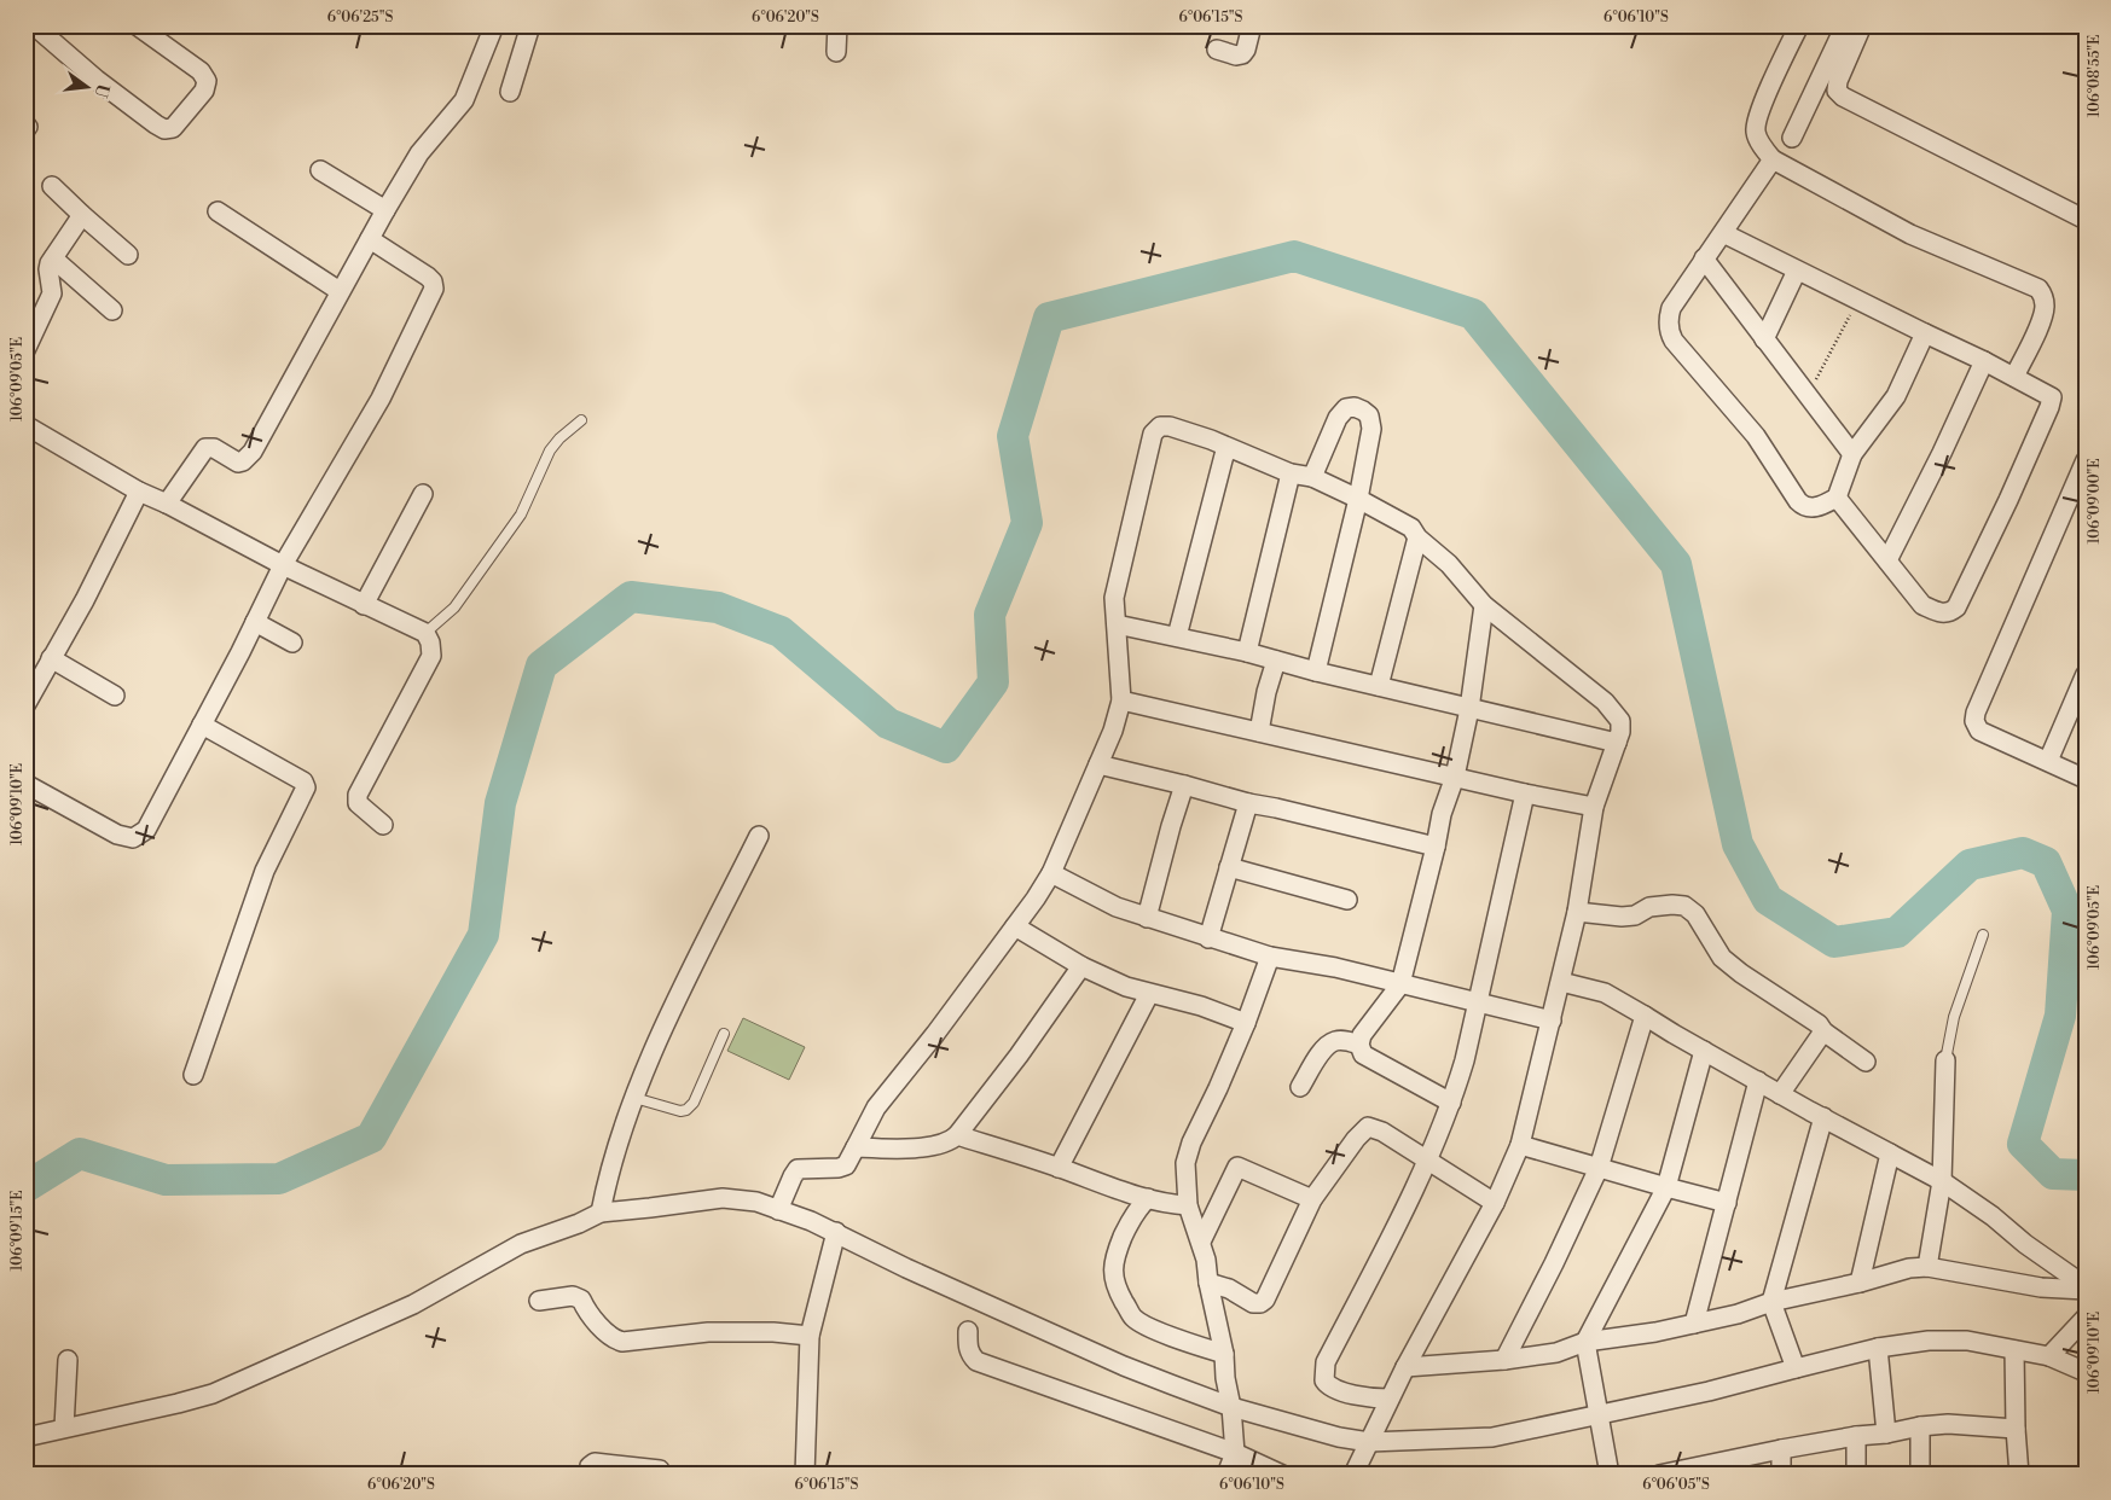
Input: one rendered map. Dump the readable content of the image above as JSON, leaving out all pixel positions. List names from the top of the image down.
{
  "north": "right",
  "coordinates": [
    "6°06'25\"S",
    "6°06'20\"S",
    "6°06'15\"S",
    "6°06'10\"S",
    "106°08'55\"E",
    "106°09'05\"E",
    "106°09'00\"E",
    "106°09'10\"E",
    "106°09'15\"E",
    "6°06'05\"S"
  ]
}
